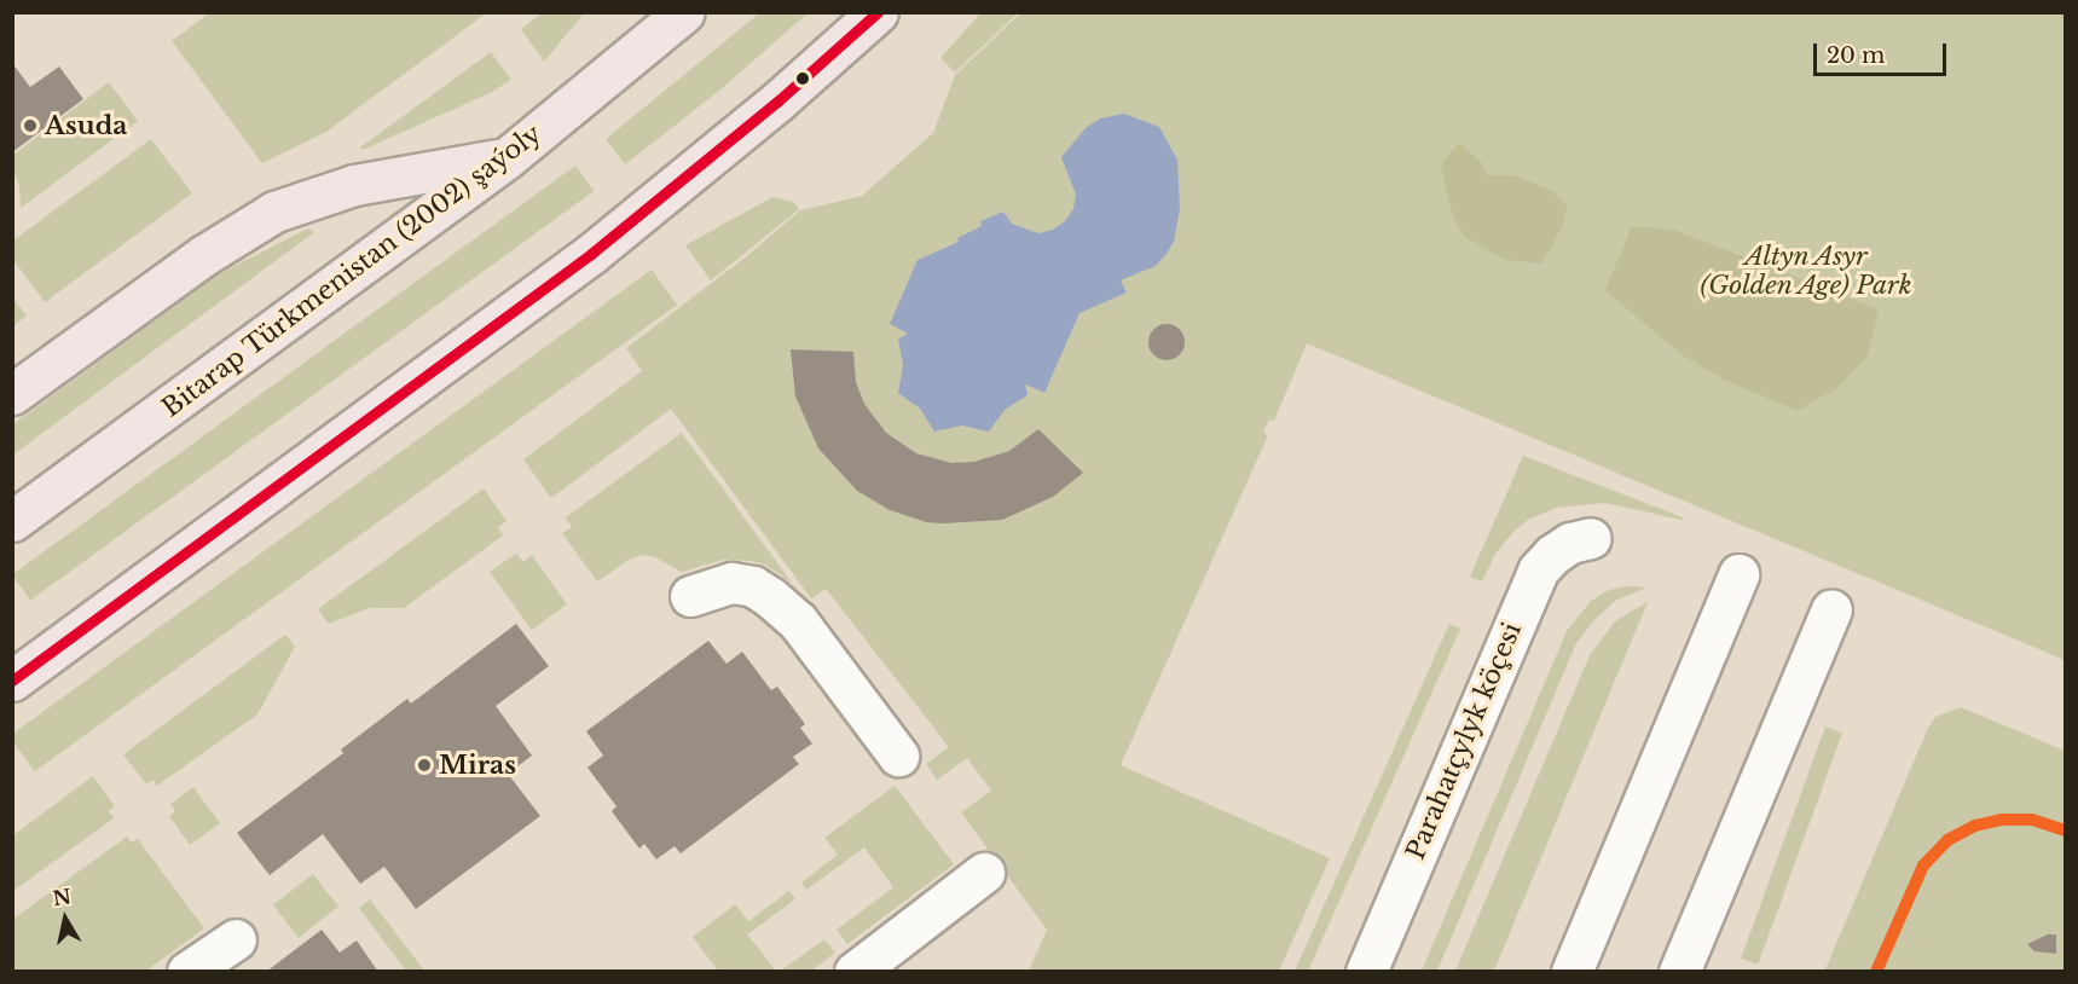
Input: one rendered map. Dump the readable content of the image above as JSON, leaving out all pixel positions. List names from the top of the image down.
{
  "streets": {
    "main road": ["Bitarap Türkmenistan (2002) şaýoly"],
    "street": ["Parahatçylyk köçesi"]
  },
  "parks": ["Altyn Asyr (Golden Age) Park"],
  "places": ["Asuda", "Miras"],
  "scale_bar": "20 m",
  "north": "top"
}
